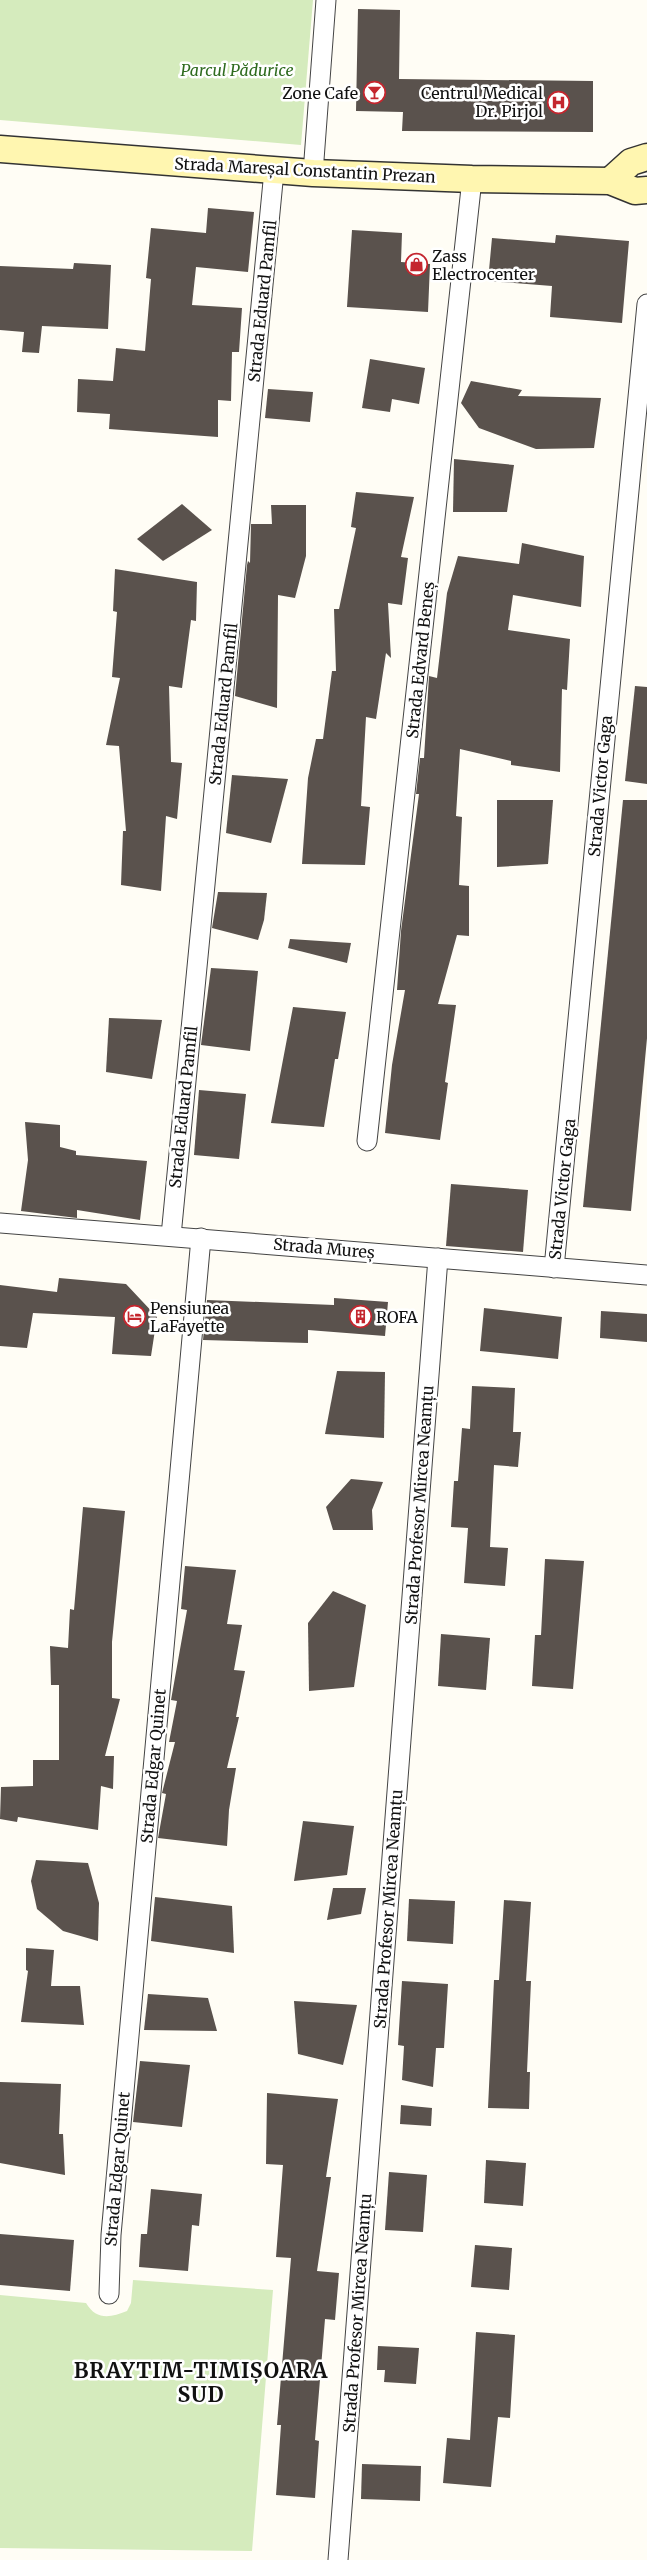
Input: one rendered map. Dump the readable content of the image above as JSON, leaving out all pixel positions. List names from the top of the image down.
{
  "streets": {
    "main road": ["Strada Mareșal Constantin Prezan"],
    "street": [
      "Strada Eduard Pamfil",
      "Strada Edvard Beneș",
      "Strada Victor Gaga",
      "Strada Mureș",
      "Strada Profesor Mircea Neamțu",
      "Strada Edgar Quinet"
    ]
  },
  "crossings": [
    ["Strada Mareșal Constantin Prezan", "Strada Eduard Pamfil"],
    ["Strada Mareșal Constantin Prezan", "Strada Edvard Beneș"],
    ["Strada Eduard Pamfil", "Strada Mureș"],
    ["Strada Victor Gaga", "Strada Mureș"],
    ["Strada Mureș", "Strada Profesor Mircea Neamțu"],
    ["Strada Mureș", "Strada Edgar Quinet"]
  ],
  "districts": ["BRAYTIM-TIMIȘOARA SUD"],
  "parks": ["Parcul Pădurice"],
  "places": {
    "bar": ["Zone Cafe"],
    "hospital": ["Centrul Medical Dr. Pirjol"],
    "shop": ["Zass Electrocenter"],
    "hotel": ["Pensiunea LaFayette"],
    "building": ["ROFA"]
  }
}
